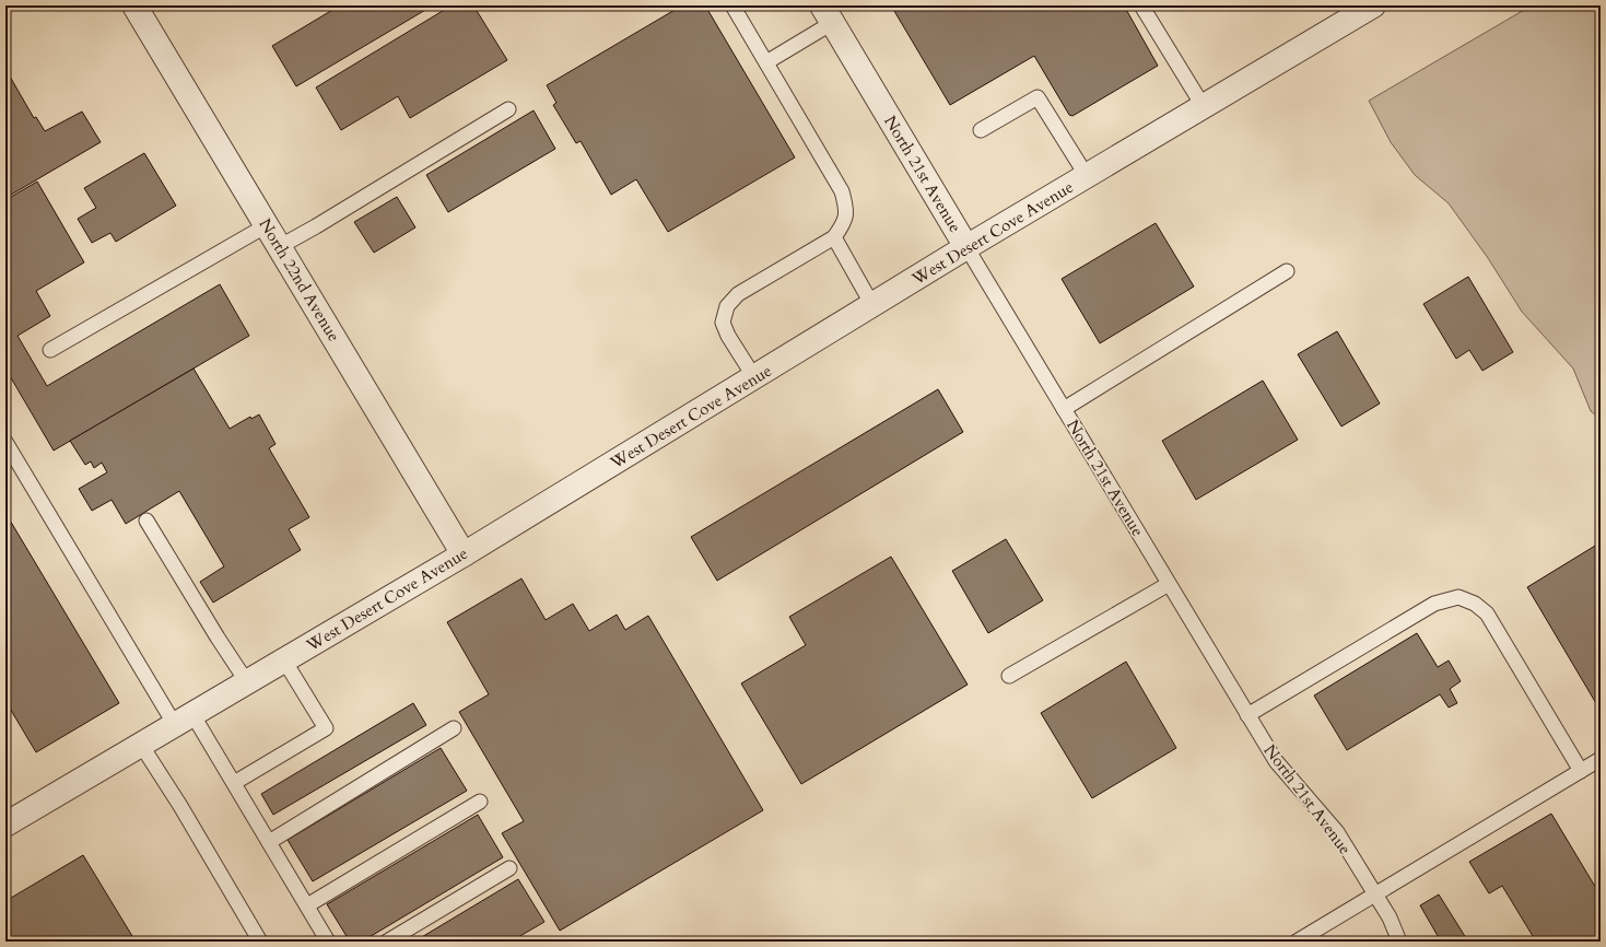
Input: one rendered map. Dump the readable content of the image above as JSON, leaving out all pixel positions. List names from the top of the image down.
{
  "streets": {
    "street": ["North 21st Avenue", "West Desert Cove Avenue", "North 22nd Avenue"]
  },
  "crossings": [
    ["North 21st Avenue", "West Desert Cove Avenue"],
    ["West Desert Cove Avenue", "North 22nd Avenue"]
  ]
}
